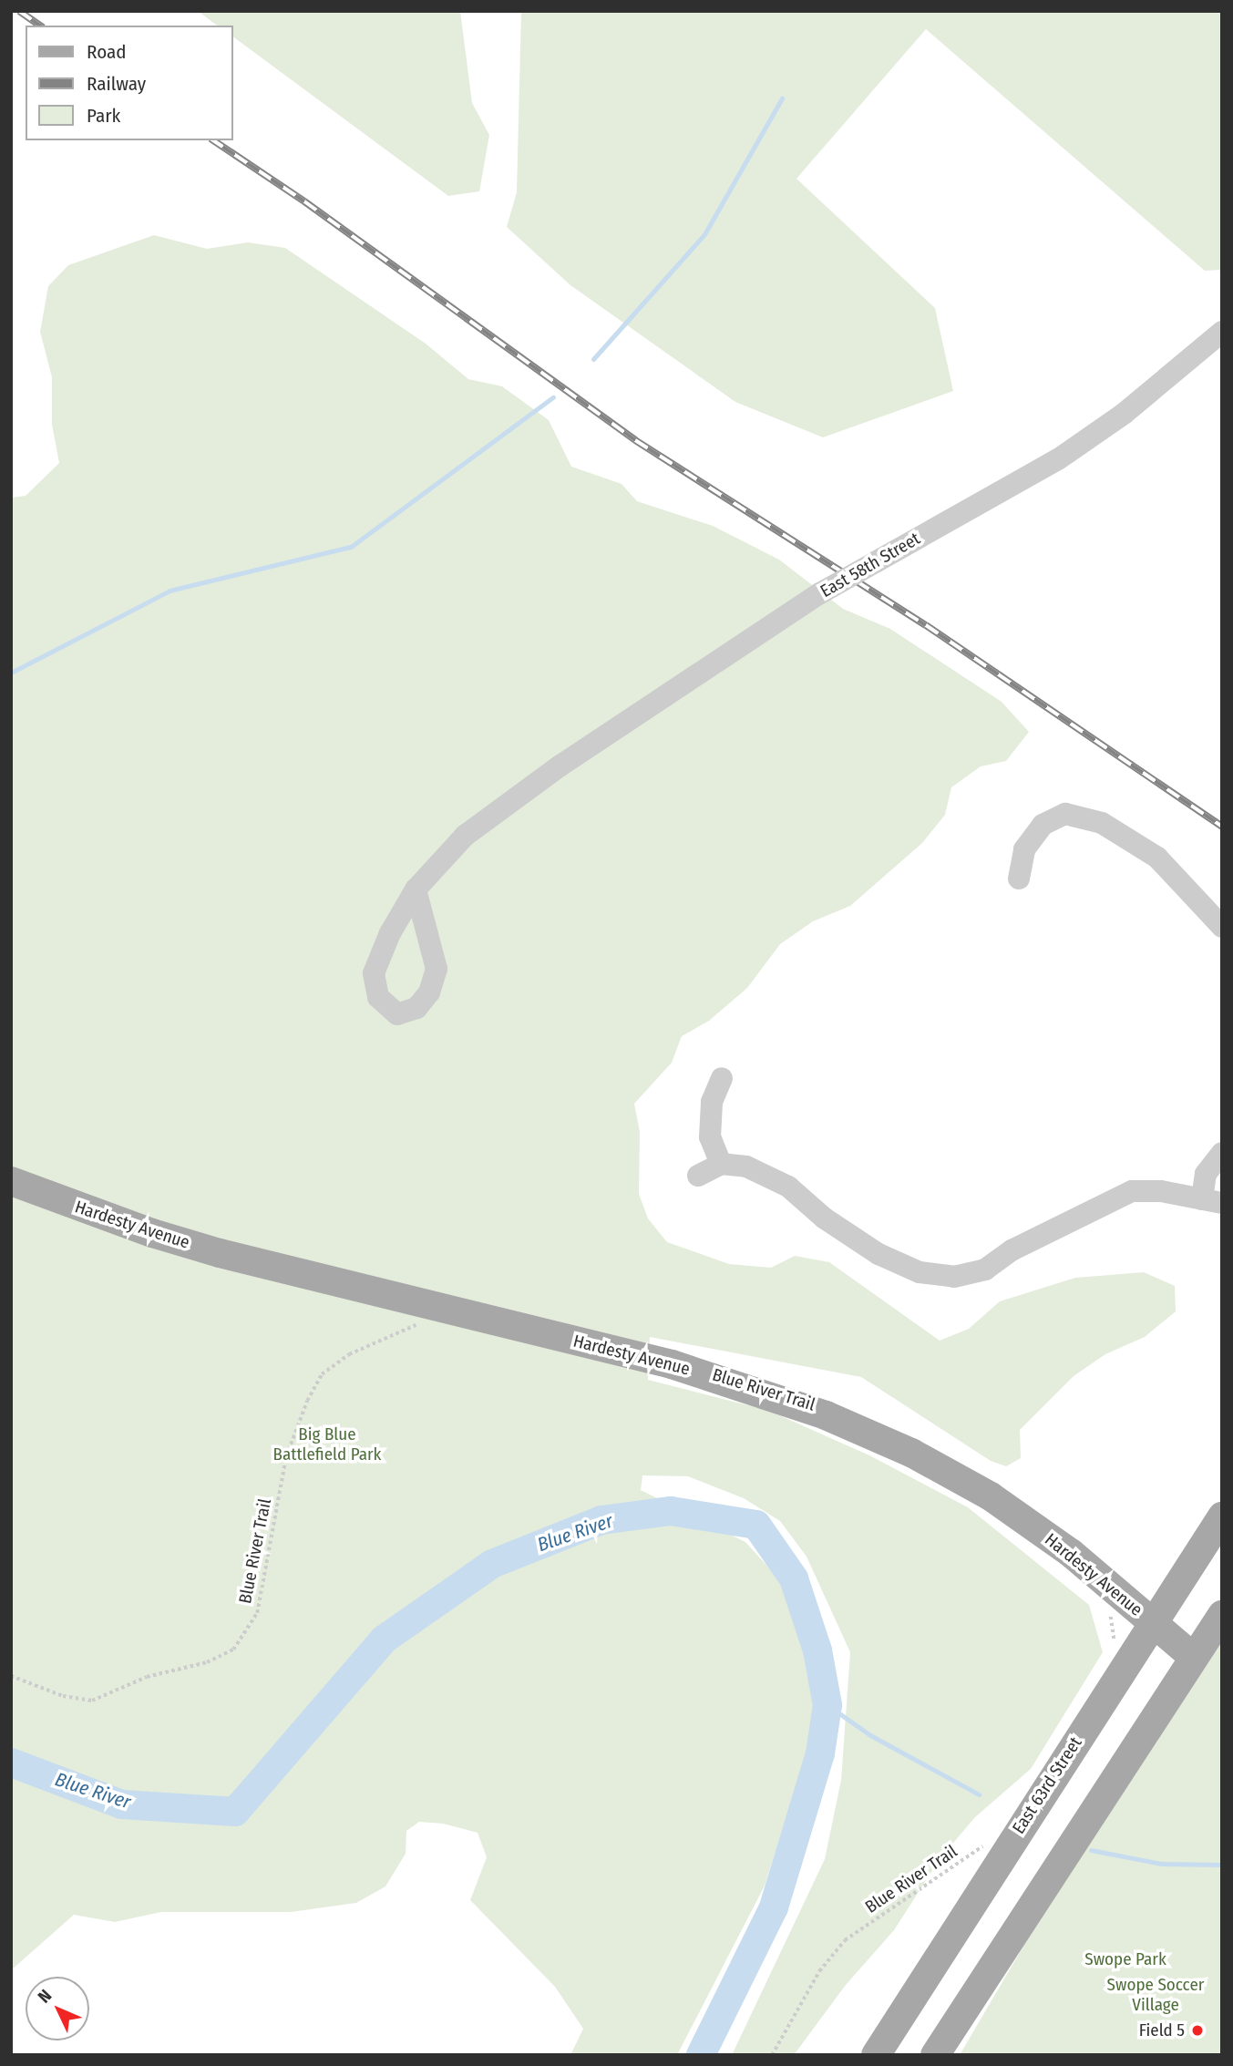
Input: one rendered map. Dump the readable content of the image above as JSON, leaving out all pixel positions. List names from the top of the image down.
{
  "streets": {
    "main road": ["Hardesty Avenue", "East 63rd Street"],
    "street": ["East 58th Street"],
    "path": ["Blue River Trail"]
  },
  "crossings": [
    ["Hardesty Avenue", "East 63rd Street"]
  ],
  "water": ["Blue River"],
  "parks": ["Big Blue Battlefield Park", "Swope Park", "Swope Soccer Village"],
  "places": ["Field 5"],
  "legend": ["Road", "Railway", "Park"],
  "north": "top left"
}
